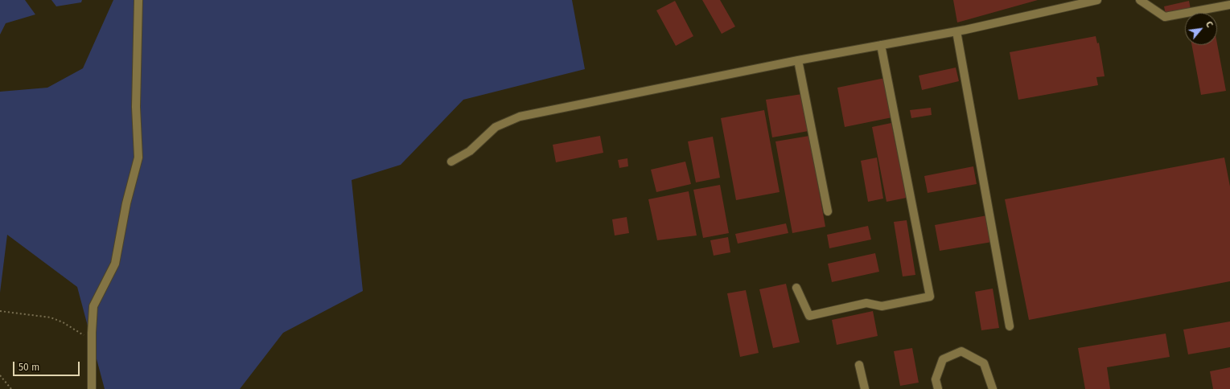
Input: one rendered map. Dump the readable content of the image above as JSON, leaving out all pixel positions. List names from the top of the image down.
{
  "scale_bar": "50 m",
  "north": "top right"
}
